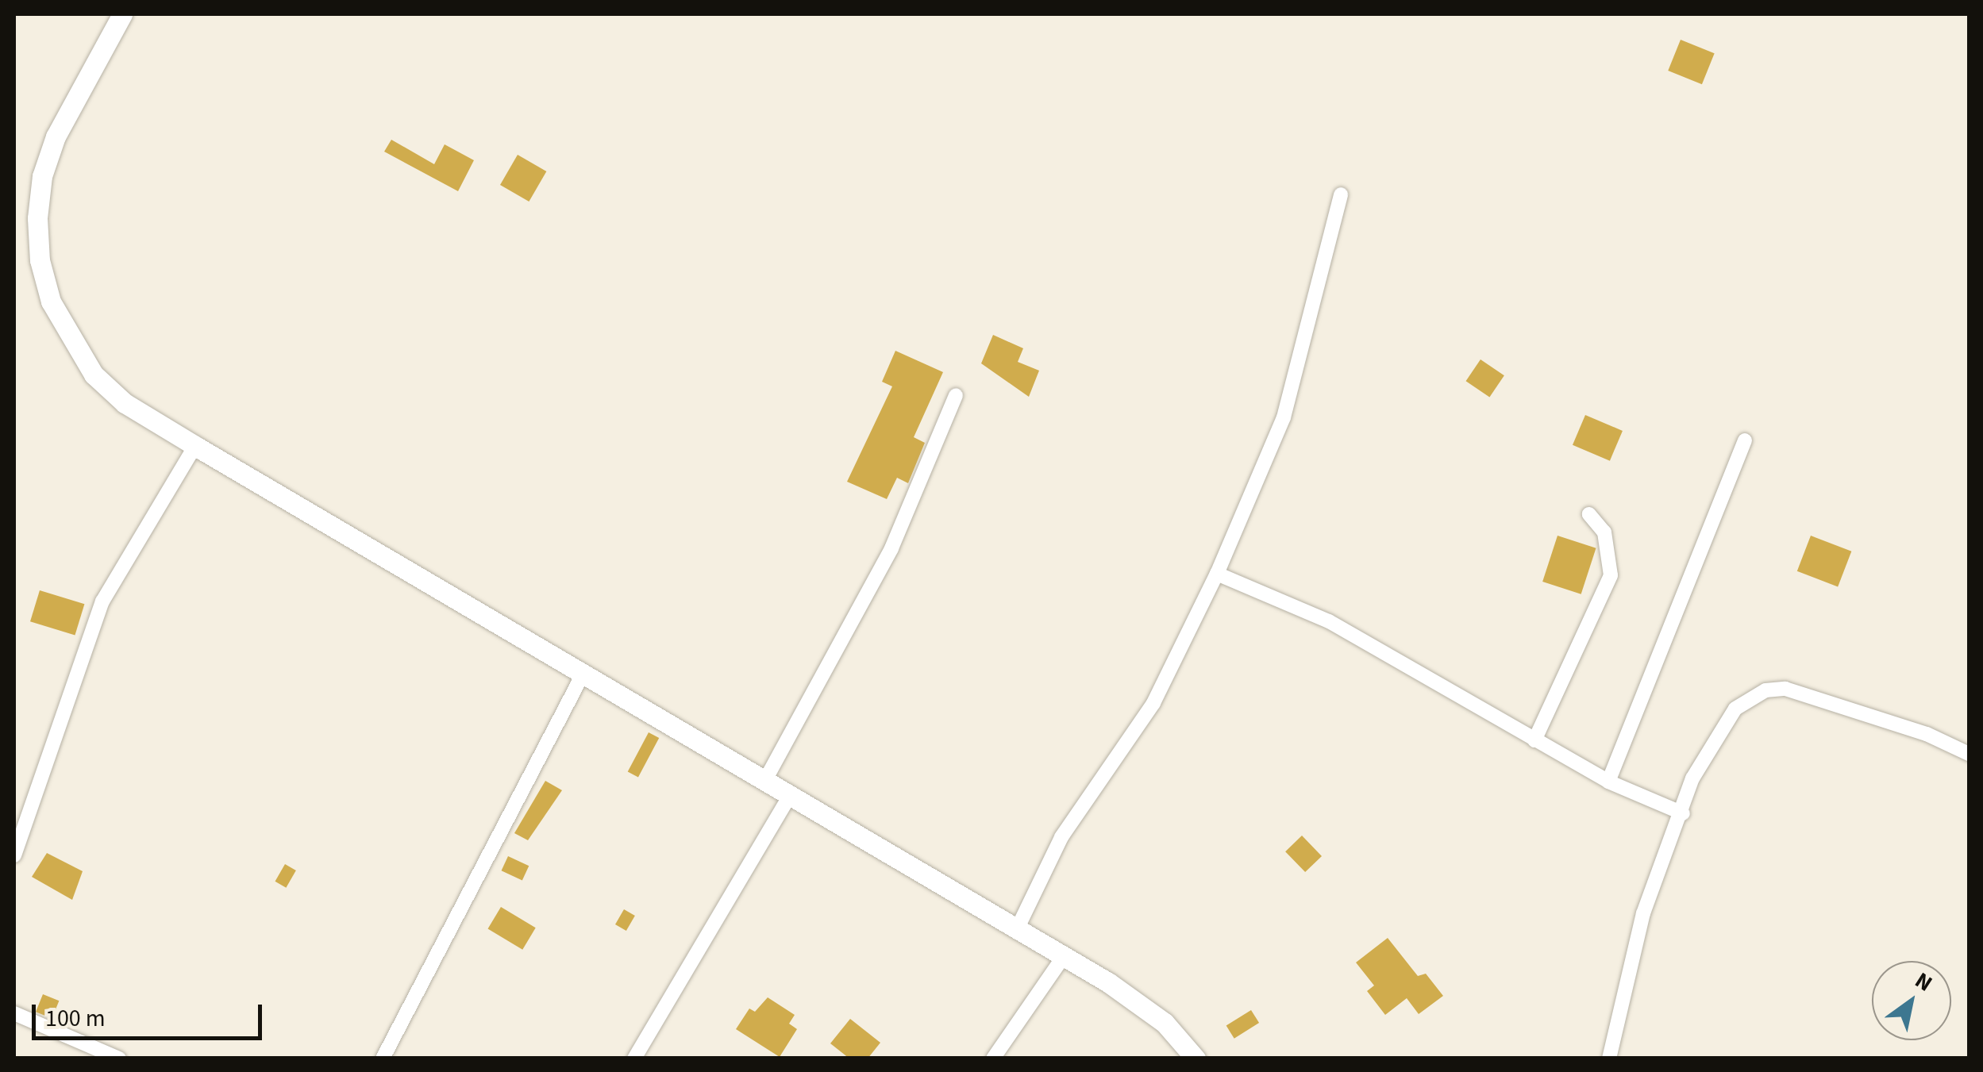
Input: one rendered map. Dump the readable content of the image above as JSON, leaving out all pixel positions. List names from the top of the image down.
{
  "scale_bar": "100 m",
  "north": "top right"
}
